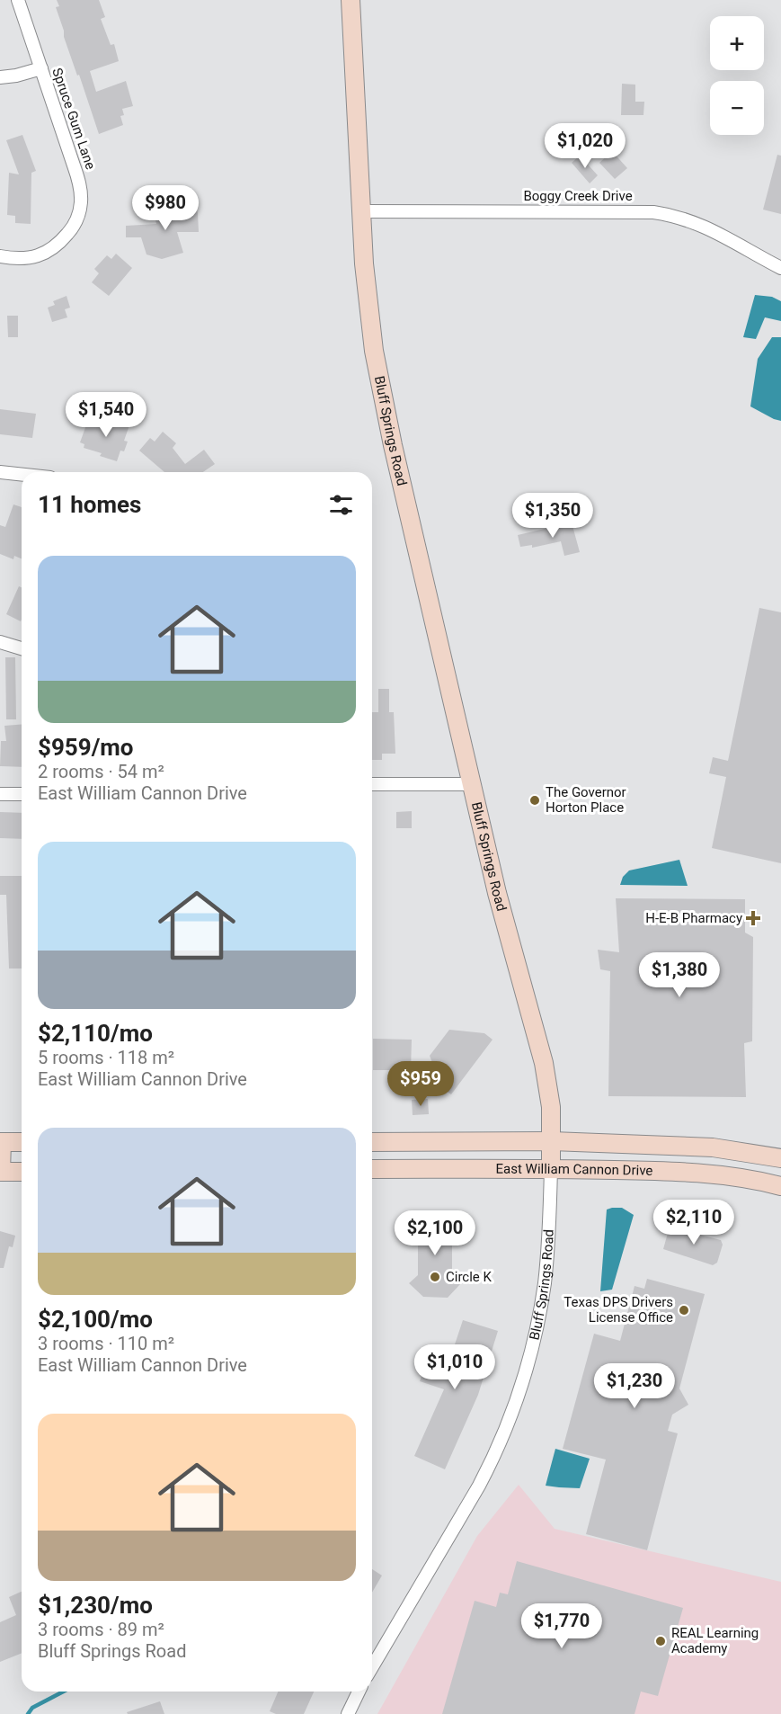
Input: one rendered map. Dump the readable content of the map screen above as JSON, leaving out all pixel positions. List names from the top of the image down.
{
  "streets": {
    "street": [
      "Spruce Gum Lane",
      "Boggy Creek Drive",
      "Bluff Springs Road",
      "East William Cannon Drive"
    ]
  },
  "crossings": [
    ["Boggy Creek Drive", "Bluff Springs Road"],
    ["Bluff Springs Road", "East William Cannon Drive"]
  ],
  "places": {
    "other": [
      "The Governor Horton Place",
      "Circle K",
      "Texas DPS Drivers License Office",
      "REAL Learning Academy"
    ],
    "health": ["H-E-B Pharmacy"]
  },
  "page": {
    "map_buttons": ["+", "−"],
    "price": [
      "$1,020",
      "$980",
      "$1,540",
      "$1,350",
      "$1,380",
      "$959",
      "$2,110",
      "$2,100",
      "$1,010",
      "$1,230",
      "$1,770"
    ],
    "heading": "11 homes",
    "list": [
      {
        "name": "$959/mo",
        "note": "2 rooms · 54 m² · East William Cannon Drive"
      },
      {
        "name": "$2,110/mo",
        "note": "5 rooms · 118 m² · East William Cannon Drive"
      },
      {
        "name": "$2,100/mo",
        "note": "3 rooms · 110 m² · East William Cannon Drive"
      },
      {
        "name": "$1,230/mo",
        "note": "3 rooms · 89 m² · Bluff Springs Road"
      }
    ]
  }
}
